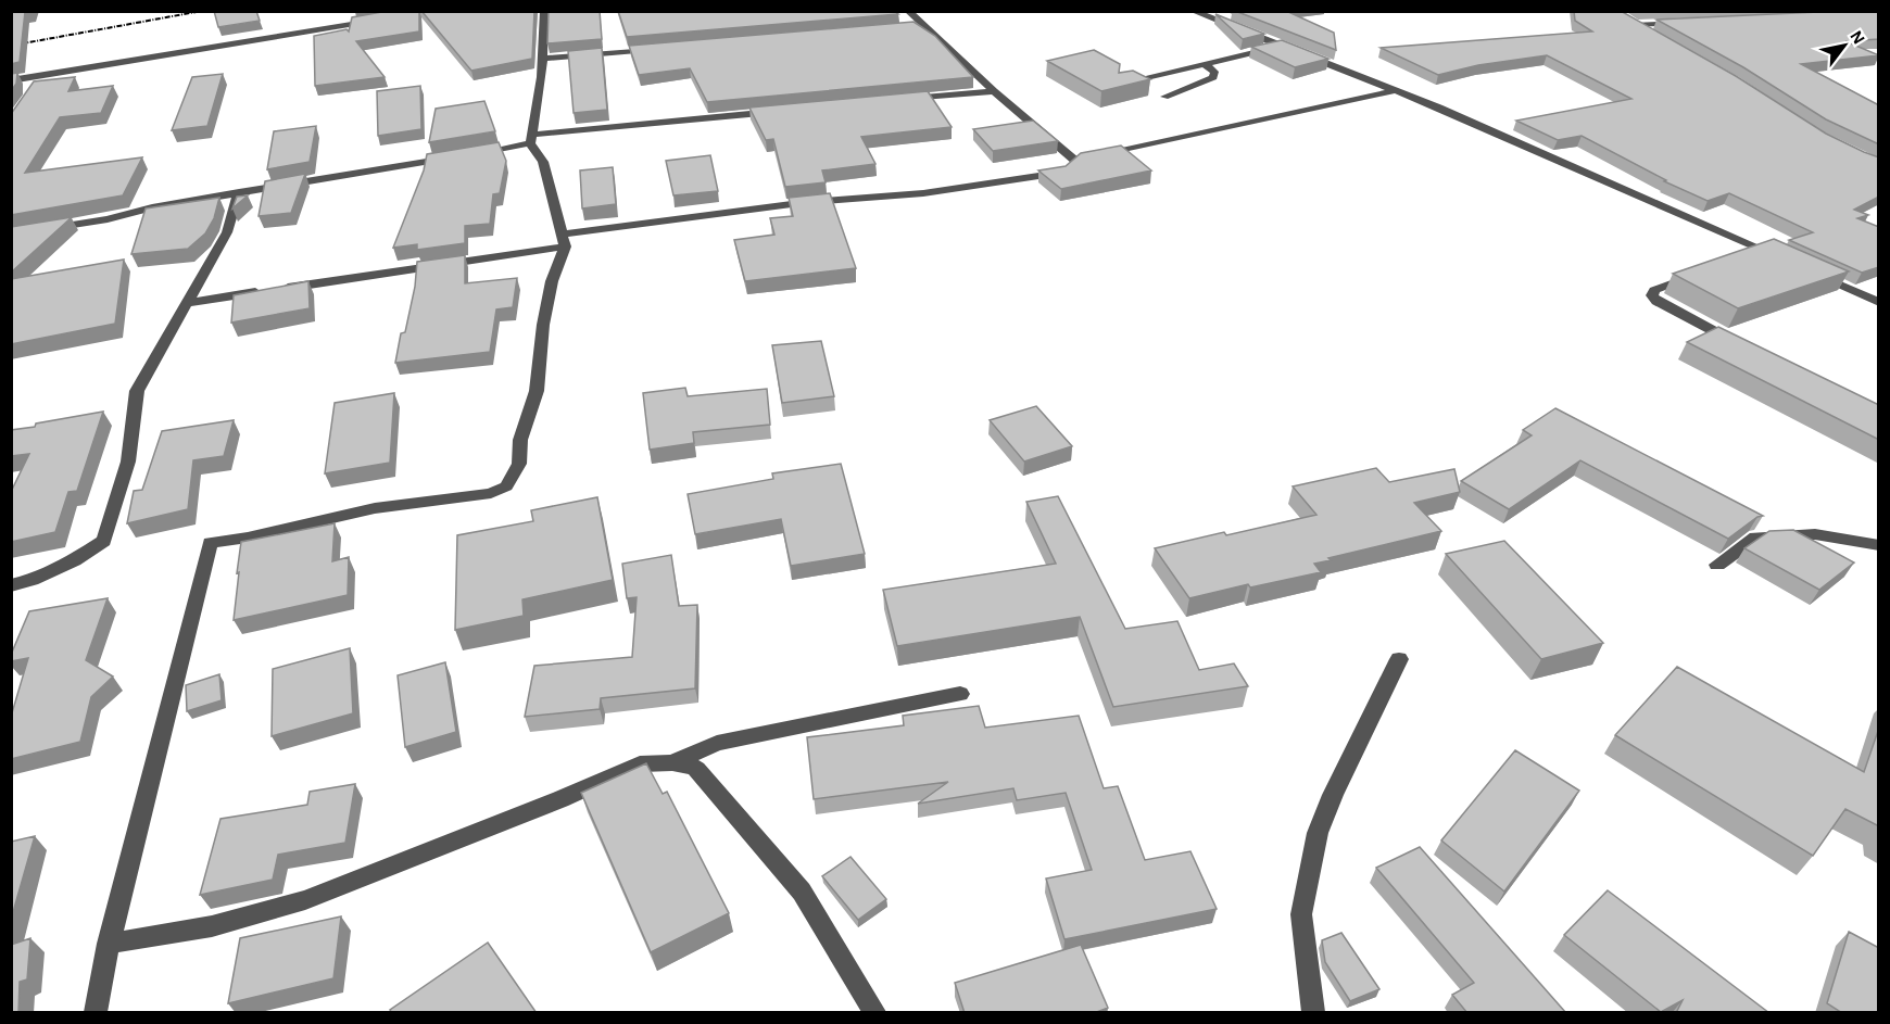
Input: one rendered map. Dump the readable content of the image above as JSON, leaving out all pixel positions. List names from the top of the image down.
{
  "north": "top right"
}
